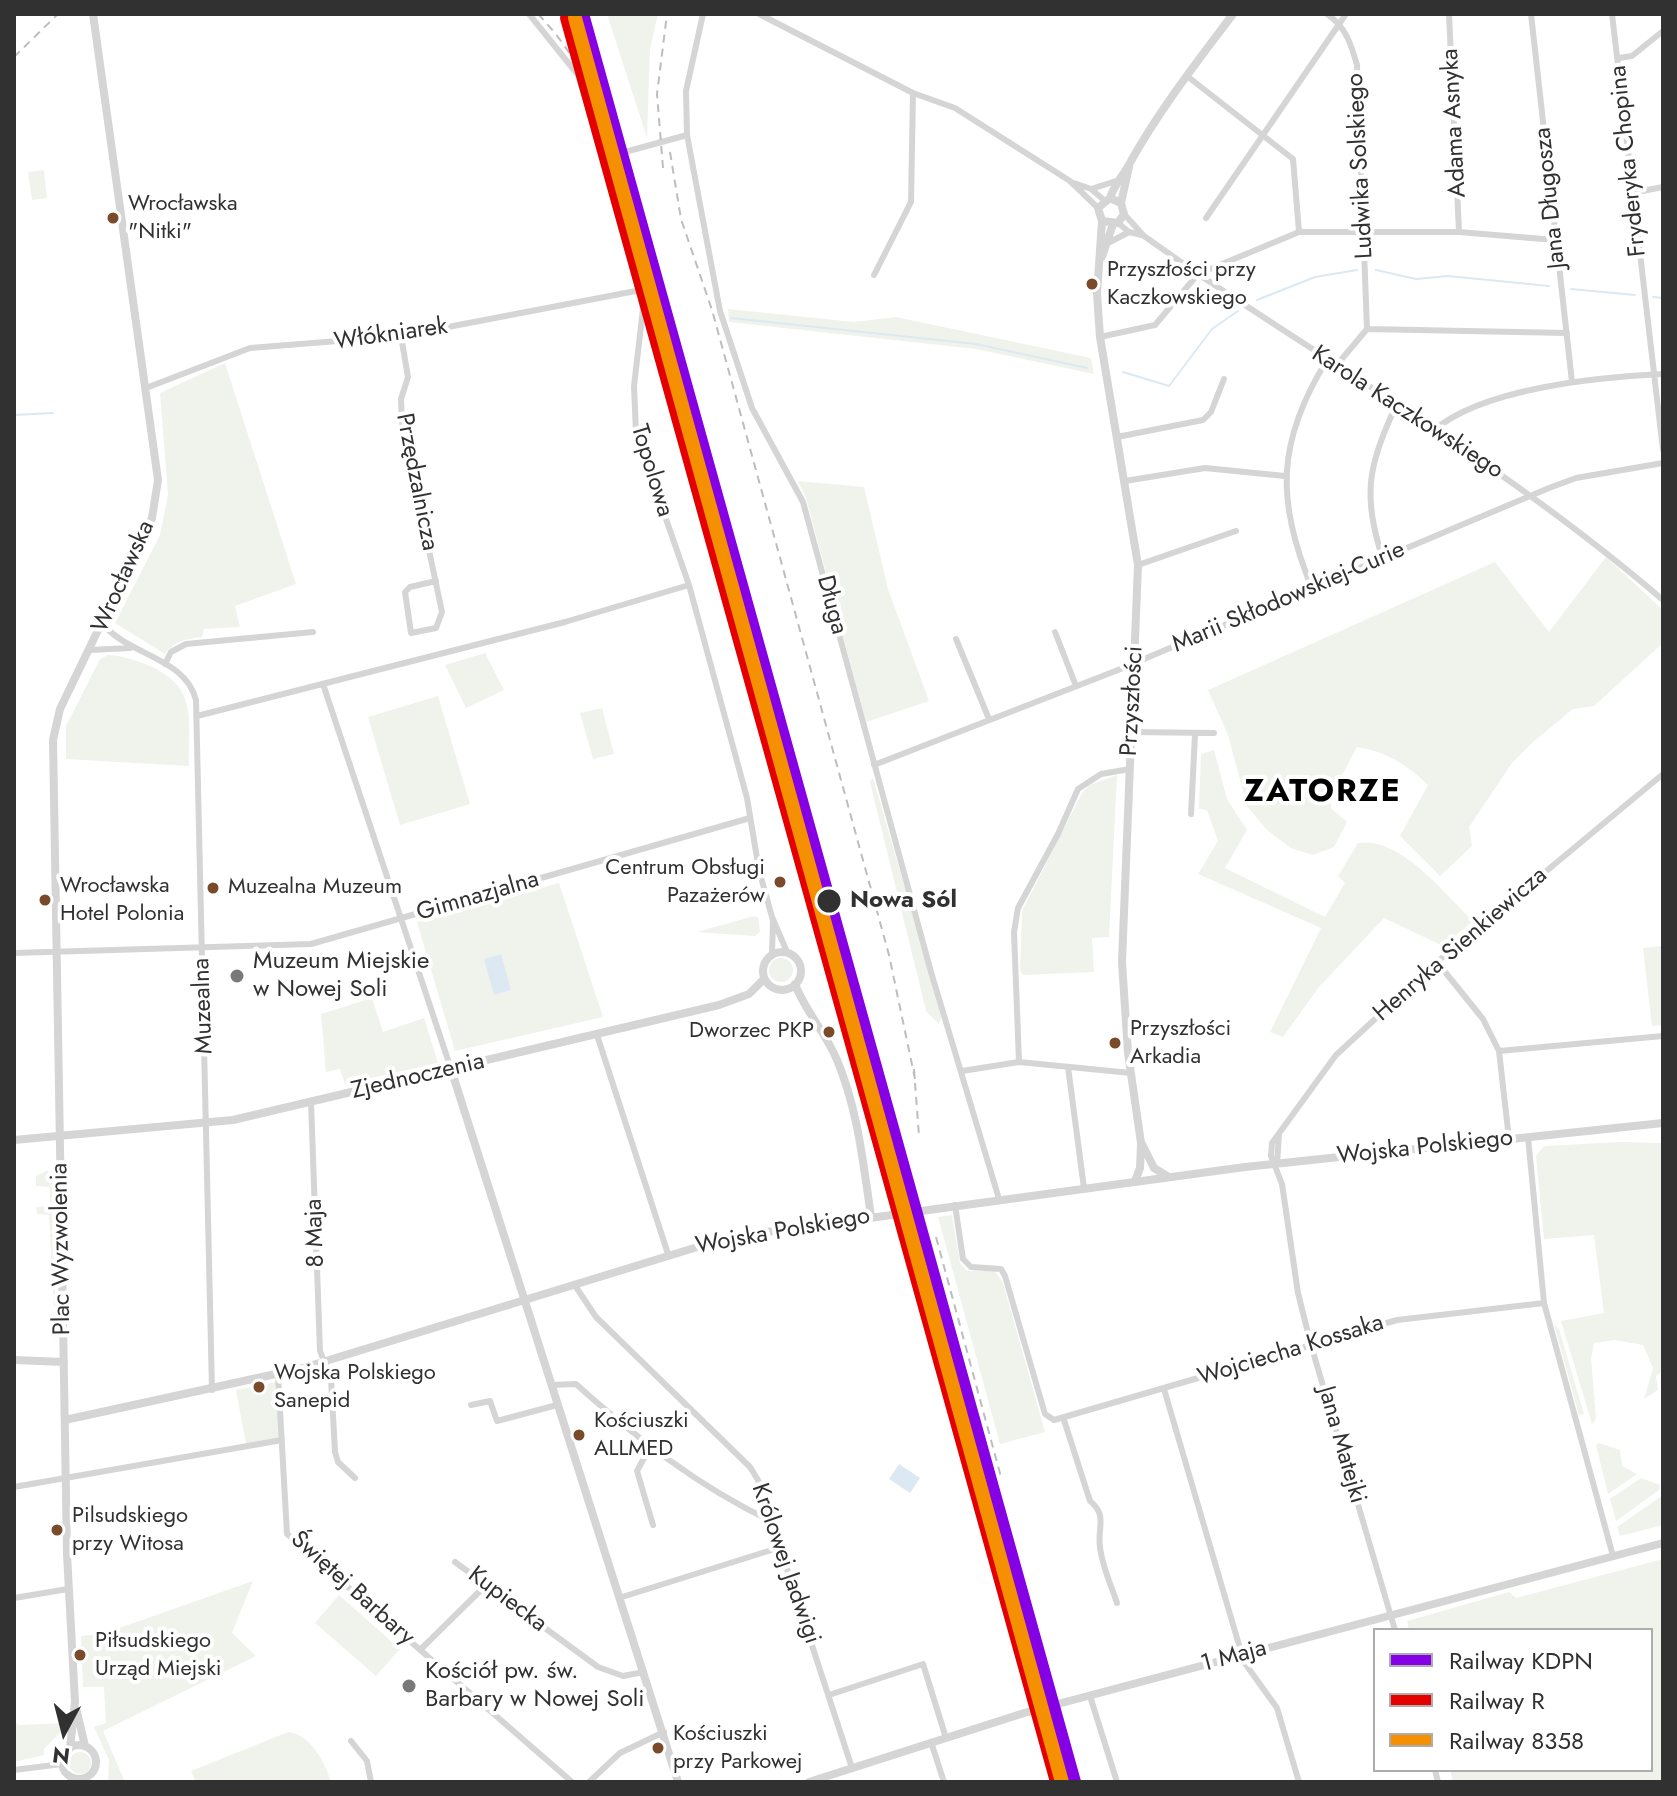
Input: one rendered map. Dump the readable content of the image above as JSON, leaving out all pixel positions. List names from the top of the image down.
{
  "streets": {
    "street": [
      "Adama Asnyka",
      "Fryderyka Chopina",
      "Ludwika Solskiego",
      "Jana Długosza",
      "Włókniarek",
      "Karola Kaczkowskiego",
      "Topolowa",
      "Przędzalnicza",
      "Wrocławska",
      "Marii Skłodowskiej-Curie",
      "Długa",
      "Przyszłości",
      "Gimnazjalna",
      "Henryka Sienkiewicza",
      "Muzealna",
      "Zjednoczenia",
      "Wojska Polskiego",
      "8 Maja",
      "Plac Wyzwolenia",
      "Wojciecha Kossaka",
      "Jana Matejki",
      "Królowej Jadwigi",
      "Świętej Barbary",
      "Kupiecka",
      "1 Maja"
    ]
  },
  "crossings": [
    ["Włókniarek", "Topolowa"],
    ["Włókniarek", "Przędzalnicza"],
    ["Włókniarek", "Wrocławska"],
    ["Karola Kaczkowskiego", "Marii Skłodowskiej-Curie"],
    ["Karola Kaczkowskiego", "Przyszłości"],
    ["Topolowa", "Gimnazjalna"],
    ["Wrocławska", "Gimnazjalna"],
    ["Wrocławska", "Muzealna"],
    ["Wrocławska", "Zjednoczenia"],
    ["Wrocławska", "Plac Wyzwolenia"],
    ["Marii Skłodowskiej-Curie", "Długa"],
    ["Marii Skłodowskiej-Curie", "Przyszłości"],
    ["Długa", "Wojska Polskiego"],
    ["Przyszłości", "Wojska Polskiego"],
    ["Gimnazjalna", "Muzealna"],
    ["Henryka Sienkiewicza", "Wojska Polskiego"],
    ["Henryka Sienkiewicza", "Jana Matejki"],
    ["Muzealna", "Zjednoczenia"],
    ["Muzealna", "Wojska Polskiego"],
    ["Zjednoczenia", "8 Maja"],
    ["Zjednoczenia", "Plac Wyzwolenia"],
    ["Wojska Polskiego", "8 Maja"],
    ["Wojska Polskiego", "Plac Wyzwolenia"],
    ["Wojska Polskiego", "Wojciecha Kossaka"],
    ["Wojska Polskiego", "Jana Matejki"],
    ["Wojska Polskiego", "Królowej Jadwigi"],
    ["Wojska Polskiego", "Świętej Barbary"],
    ["Wojciecha Kossaka", "Jana Matejki"],
    ["Jana Matejki", "1 Maja"],
    ["Królowej Jadwigi", "1 Maja"]
  ],
  "districts": ["ZATORZE"],
  "places": [
    "Wrocławska \"Nitki\"",
    "Przyszłości przy Kaczkowskiego",
    "Centrum Obsługi Pazażerów",
    "Muzealna Muzeum",
    "Wrocławska Hotel Polonia",
    "Nowa Sól",
    "Muzeum Miejskie w Nowej Soli",
    "Dworzec PKP",
    "Przyszłości Arkadia",
    "Wojska Polskiego Sanepid",
    "Kościuszki ALLMED",
    "Pilsudskiego przy Witosa",
    "Piłsudskiego Urząd Miejski",
    "Kościół pw. św. Barbary w Nowej Soli",
    "Kościuszki przy Parkowej"
  ],
  "lines": ["rail line KDPN", "rail line R", "rail line 8358"],
  "legend": ["Railway KDPN", "Railway R", "Railway 8358"],
  "north": "bottom"
}
